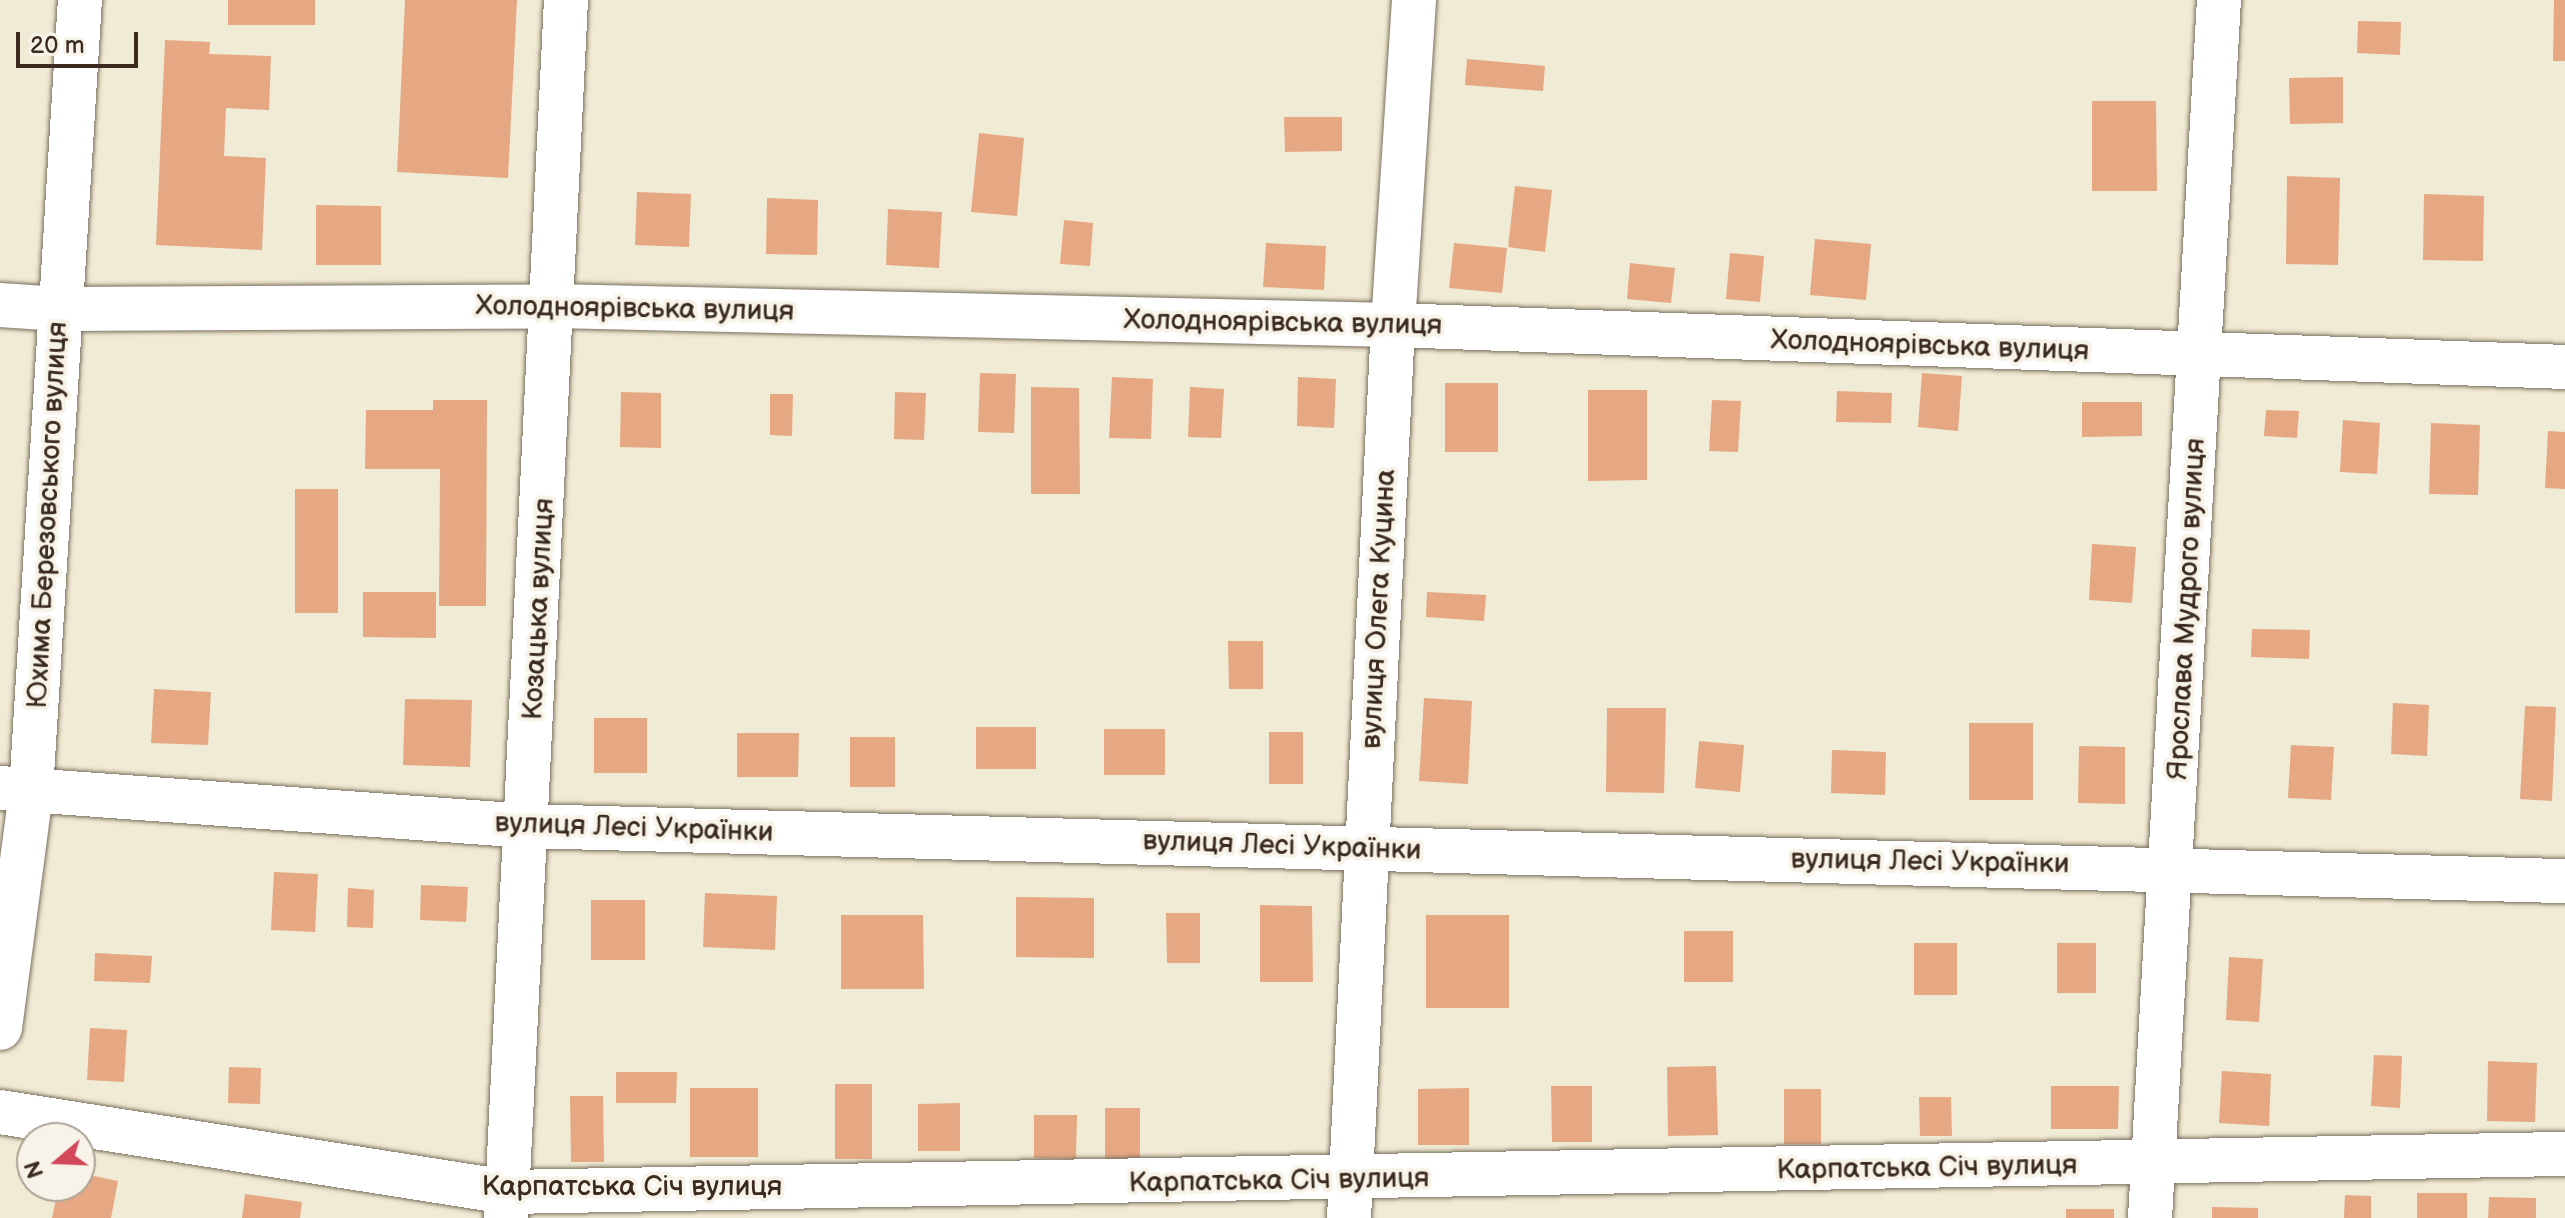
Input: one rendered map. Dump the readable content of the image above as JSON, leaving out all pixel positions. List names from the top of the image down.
{
  "streets": {
    "street": [
      "Холодноярівська вулиця",
      "Юхима Березовського вулиця",
      "Козацька вулиця",
      "вулиця Олега Куцина",
      "Ярослава Мудрого вулиця",
      "вулиця Лесі Українки",
      "Карпатська Січ вулиця"
    ]
  },
  "crossings": [
    ["Холодноярівська вулиця", "Юхима Березовського вулиця"],
    ["Холодноярівська вулиця", "Козацька вулиця"],
    ["Холодноярівська вулиця", "вулиця Олега Куцина"],
    ["Холодноярівська вулиця", "Ярослава Мудрого вулиця"],
    ["Юхима Березовського вулиця", "вулиця Лесі Українки"],
    ["Козацька вулиця", "вулиця Лесі Українки"],
    ["Козацька вулиця", "Карпатська Січ вулиця"],
    ["вулиця Олега Куцина", "вулиця Лесі Українки"],
    ["вулиця Олега Куцина", "Карпатська Січ вулиця"],
    ["Ярослава Мудрого вулиця", "вулиця Лесі Українки"],
    ["Ярослава Мудрого вулиця", "Карпатська Січ вулиця"]
  ],
  "scale_bar": "20 m",
  "north": "left"
}
